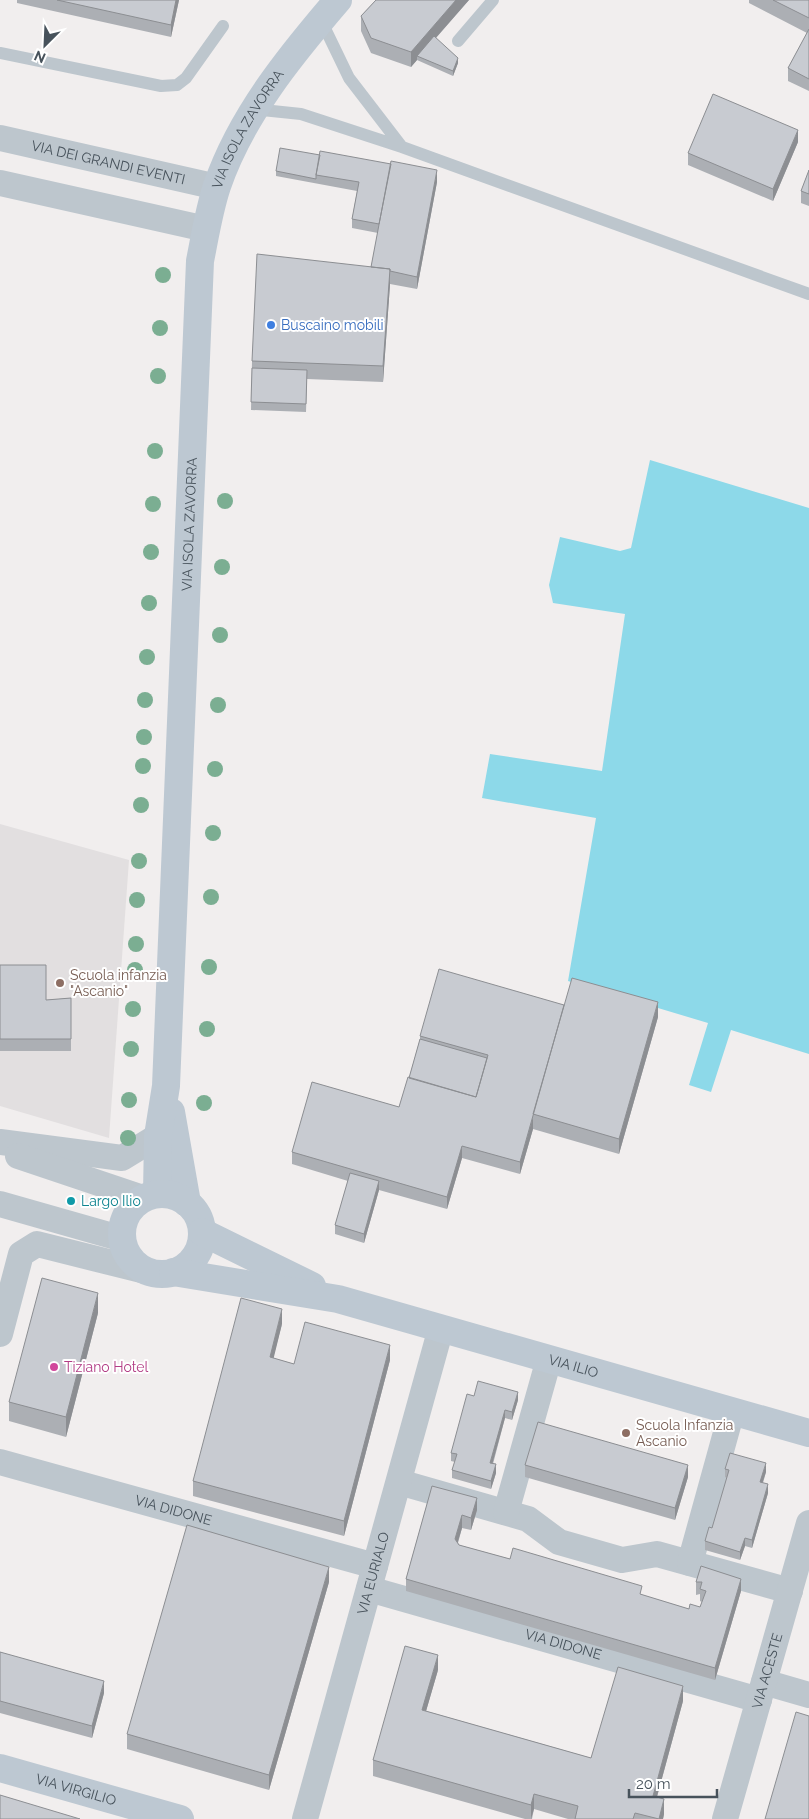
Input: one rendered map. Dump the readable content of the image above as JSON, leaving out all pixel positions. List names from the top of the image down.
{
  "streets": {
    "main road": ["VIA ISOLA ZAVORRA", "VIA ILIO", "VIA VIRGILIO"],
    "street": [
      "VIA DEI GRANDI EVENTI",
      "VIA DIDONE",
      "VIA EURIALO",
      "VIA ACESTE"
    ]
  },
  "crossings": [
    ["VIA ISOLA ZAVORRA", "VIA DEI GRANDI EVENTI"],
    ["VIA ISOLA ZAVORRA", "VIA ILIO"],
    ["VIA ILIO", "VIA EURIALO"],
    ["VIA DIDONE", "VIA EURIALO"],
    ["VIA DIDONE", "VIA ACESTE"]
  ],
  "places": [
    "Buscaino mobili",
    "Scuola infanzia \"Ascanio\"",
    "Largo Ilio",
    "Tiziano Hotel",
    "Scuola Infanzia Ascanio"
  ],
  "scale_bar": "20 m",
  "north": "bottom left"
}
